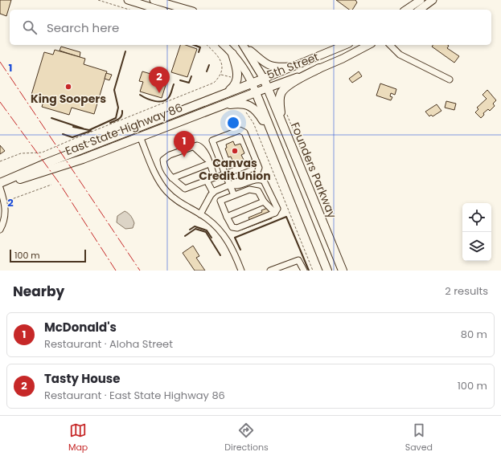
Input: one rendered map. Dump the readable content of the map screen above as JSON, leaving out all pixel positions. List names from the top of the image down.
{
  "streets": {
    "highway": ["5th Street", "East State Highway 86", "Founders Parkway"]
  },
  "crossings": [
    ["5th Street", "East State Highway 86"],
    ["5th Street", "Founders Parkway"]
  ],
  "places": ["King Soopers", "Canvas Credit Union"],
  "scale_bar": "100 m",
  "page": {
    "search": "Search here",
    "pins": ["2", "1"],
    "scale": "100 m",
    "heading": ["Nearby", "2 results"],
    "list": [
      {
        "mark": "1",
        "name": "McDonald's",
        "note": "Restaurant · Aloha Street",
        "value": "80 m"
      },
      {
        "mark": "2",
        "name": "Tasty House",
        "note": "Restaurant · East State Highway 86",
        "value": "100 m"
      }
    ],
    "nav": ["Map", "Directions", "Saved"]
  },
  "grid": {
    "rows": ["1", "2"]
  }
}
